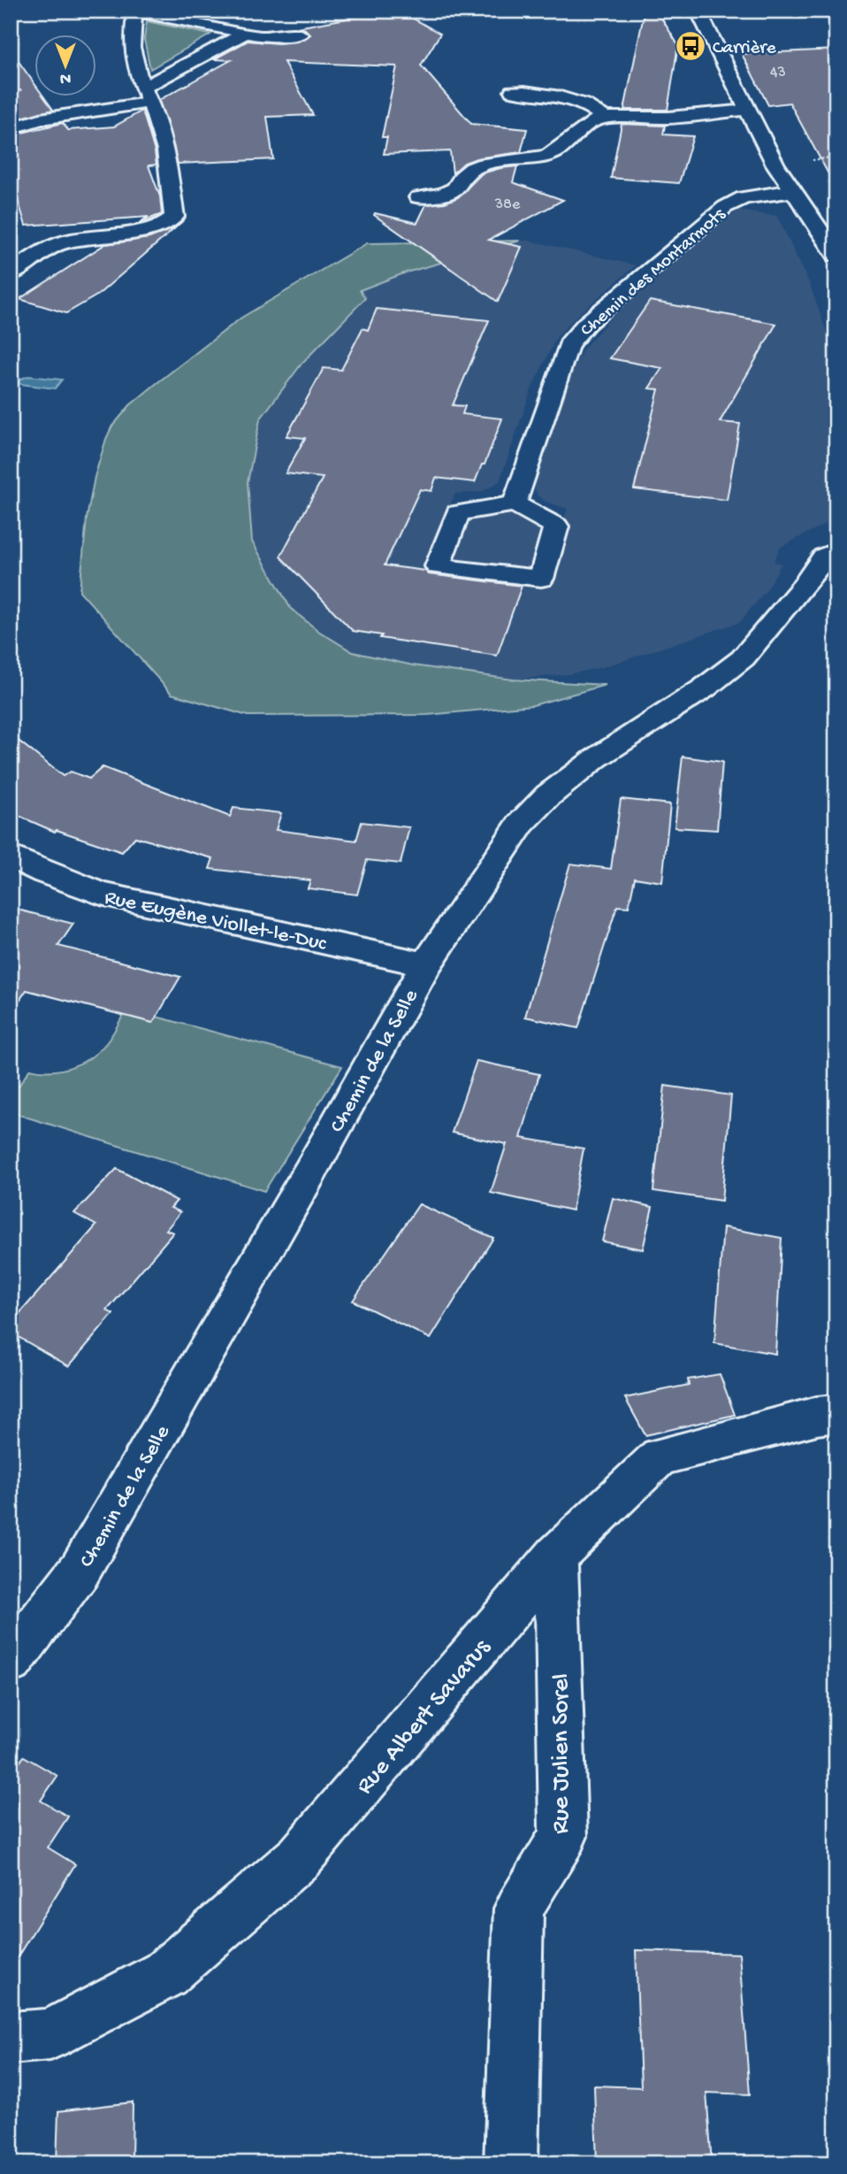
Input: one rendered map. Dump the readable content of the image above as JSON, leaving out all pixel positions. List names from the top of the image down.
{
  "streets": {
    "street": [
      "Chemin des Montarmots",
      "Rue Eugène Viollet-le-Duc",
      "Chemin de la Selle",
      "Rue Albert Savarus",
      "Rue Julien Sorel"
    ]
  },
  "crossings": [
    ["Rue Eugène Viollet-le-Duc", "Chemin de la Selle"],
    ["Rue Albert Savarus", "Rue Julien Sorel"]
  ],
  "places": {
    "bus stop": ["Carrière"]
  },
  "house_numbers": ["43", "38e"],
  "north": "bottom"
}
